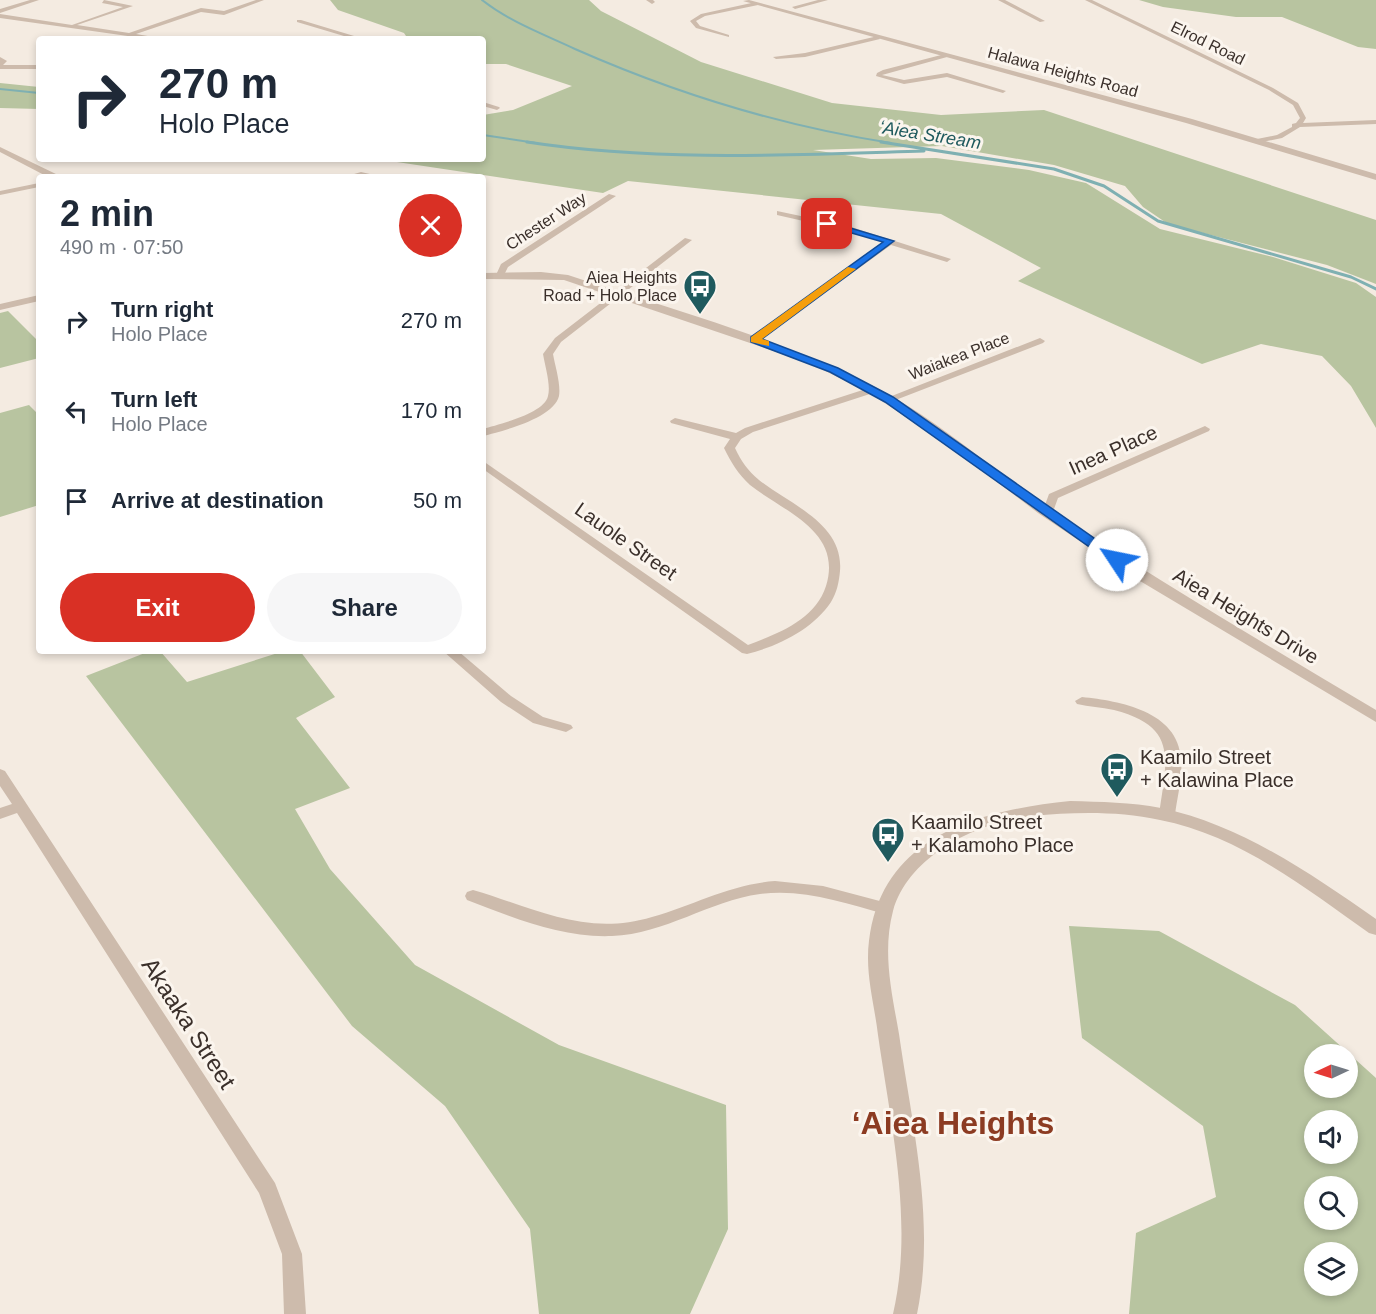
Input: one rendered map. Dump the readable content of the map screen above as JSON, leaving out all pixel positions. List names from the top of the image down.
{
  "streets": {
    "street": [
      "Elrod Road",
      "Halawa Heights Road",
      "Chester Way",
      "Waiakea Place",
      "Inea Place",
      "Lauole Street",
      "Aiea Heights Drive",
      "Akaaka Street"
    ]
  },
  "crossings": [
    ["Chester Way", "Aiea Heights Drive"],
    ["Waiakea Place", "Aiea Heights Drive"],
    ["Inea Place", "Aiea Heights Drive"]
  ],
  "districts": ["ʻAiea Heights"],
  "water": ["ʻAiea Stream"],
  "places": {
    "bus stop": ["Aiea Heights Road + Holo Place", "Kaamilo Street + Kalawina Place", "Kaamilo Street + Kalamoho Place"]
  },
  "north": "left",
  "page": {
    "turn": ["270 m", "Holo Place"],
    "heading": ["2 min", "490 m · 07:50"],
    "list": [
      {
        "name": "Turn right",
        "note": "Holo Place",
        "value": "270 m"
      },
      {
        "name": "Turn left",
        "note": "Holo Place",
        "value": "170 m"
      },
      {
        "name": "Arrive at destination",
        "value": "50 m"
      }
    ],
    "buttons": ["Exit", "Share"]
  }
}
